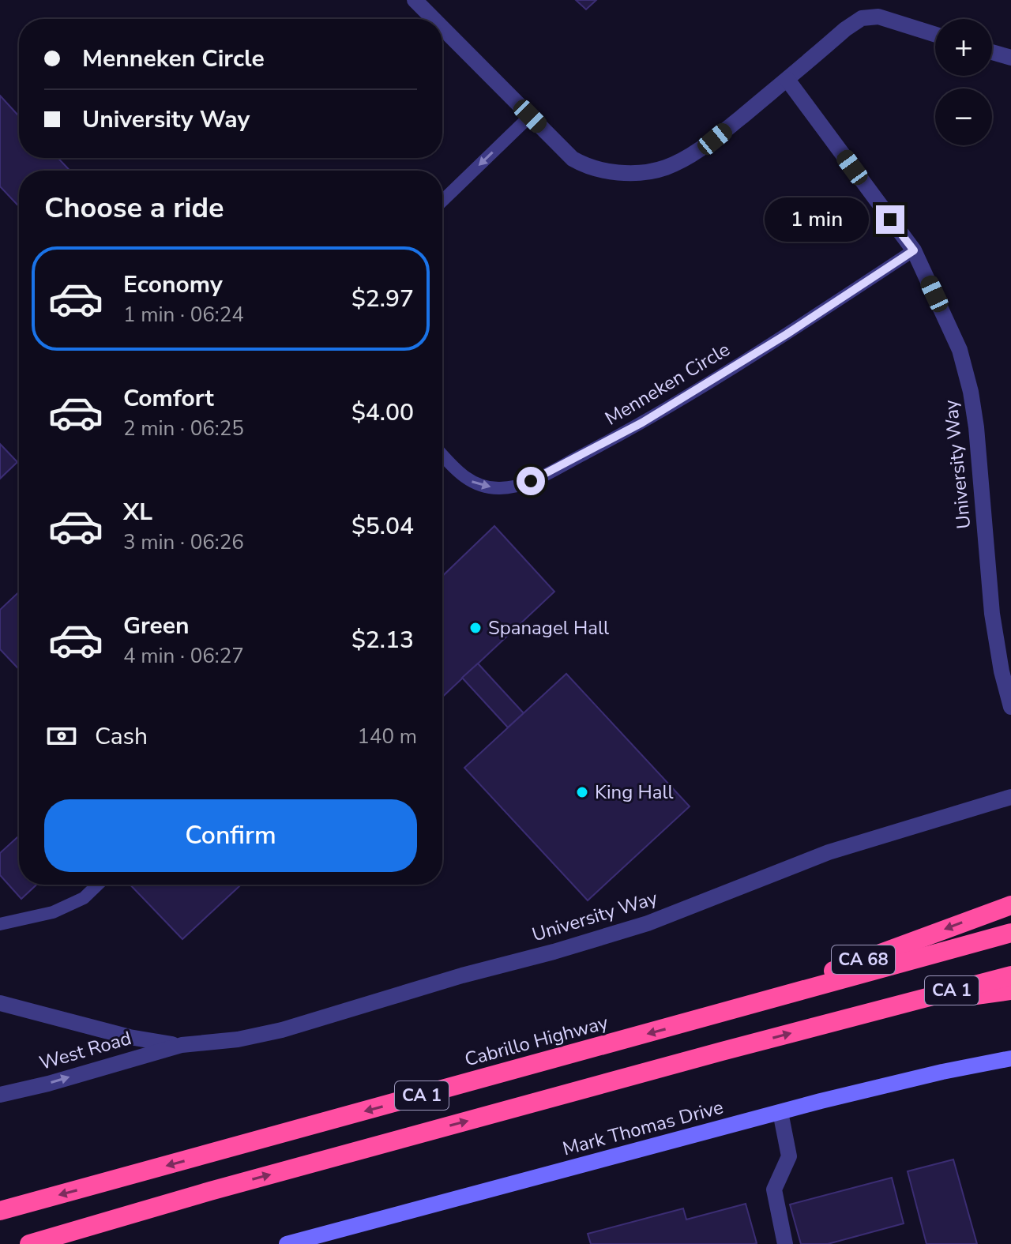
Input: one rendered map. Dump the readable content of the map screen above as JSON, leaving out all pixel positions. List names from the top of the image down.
{
  "streets": {
    "highway": ["CA 68", "CA 1", "Cabrillo Highway"],
    "street": ["University Way", "West Road", "Mark Thomas Drive"],
    "lane": ["Menneken Circle"]
  },
  "crossings": [
    ["Menneken Circle", "University Way"],
    ["University Way", "West Road"],
    ["CA 68", "Cabrillo Highway"]
  ],
  "one_way": ["Menneken Circle", "West Road"],
  "places": ["Spanagel Hall", "King Hall"],
  "page": {
    "map_buttons": ["+", "−"],
    "banner": ["Menneken Circle", "University Way"],
    "heading": "Choose a ride",
    "bubble": "1 min",
    "list": [
      {
        "name": "Economy",
        "note": "1 min · 06:24",
        "value": "$2.97"
      },
      {
        "name": "Comfort",
        "note": "2 min · 06:25",
        "value": "$4.00"
      },
      {
        "name": "XL",
        "note": "3 min · 06:26",
        "value": "$5.04"
      },
      {
        "name": "Green",
        "note": "4 min · 06:27",
        "value": "$2.13"
      }
    ],
    "pay": ["Cash", "140 m"],
    "buttons": "Confirm"
  }
}
